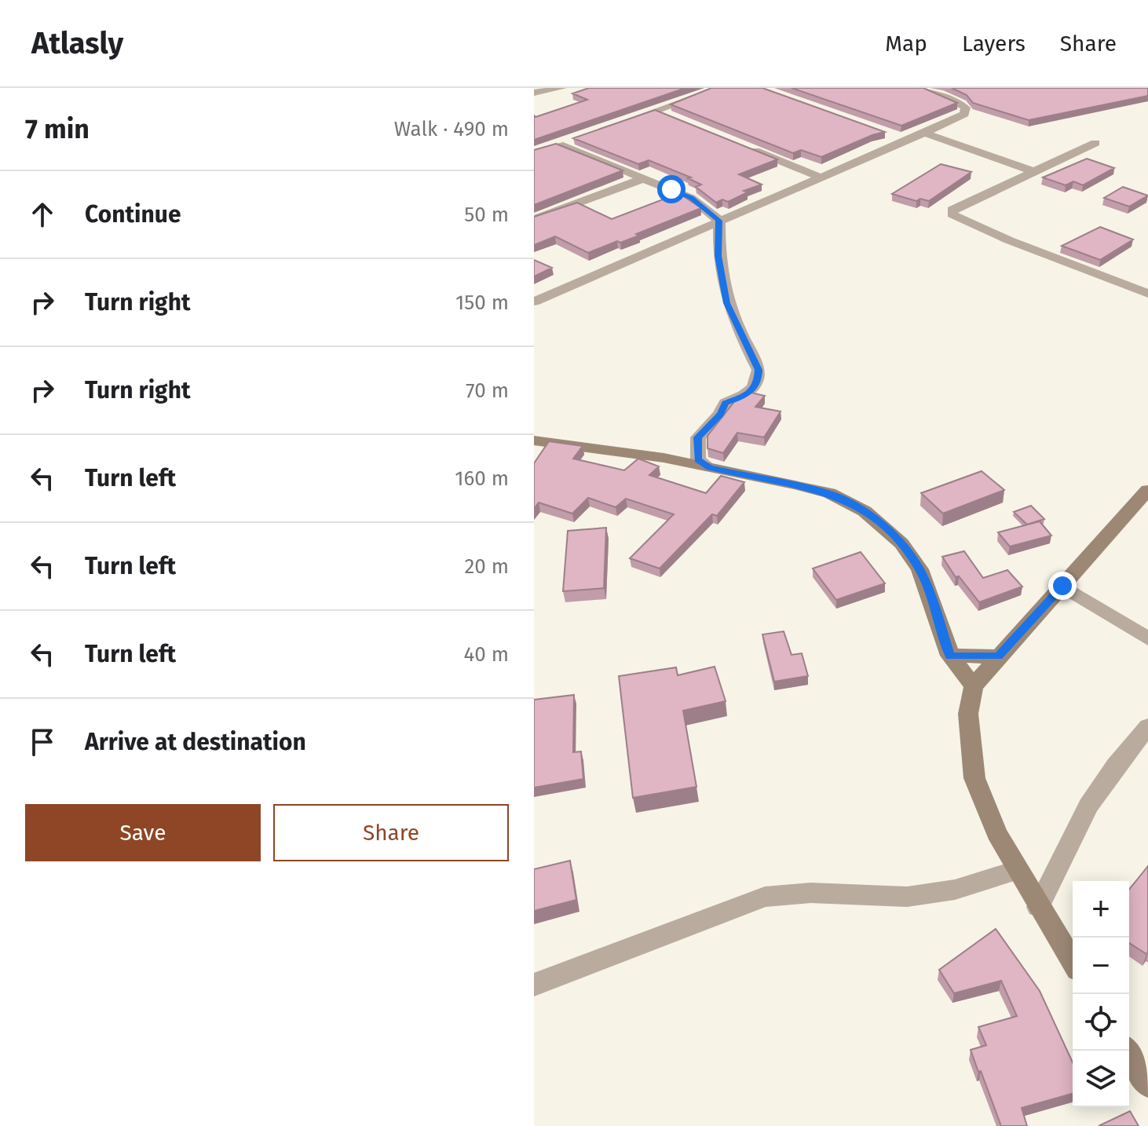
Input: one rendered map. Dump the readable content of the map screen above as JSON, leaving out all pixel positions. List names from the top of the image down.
{
  "page": {
    "header": "Atlasly",
    "nav": ["Map", "Layers", "Share"],
    "heading": ["7 min", "Walk · 490 m"],
    "list": [
      ["Continue", "50 m"],
      ["Turn right", "150 m"],
      ["Turn right", "70 m"],
      ["Turn left", "160 m"],
      ["Turn left", "20 m"],
      ["Turn left", "40 m"],
      "Arrive at destination"
    ],
    "buttons": ["Save", "Share"],
    "map_buttons": ["+", "−"]
  }
}
